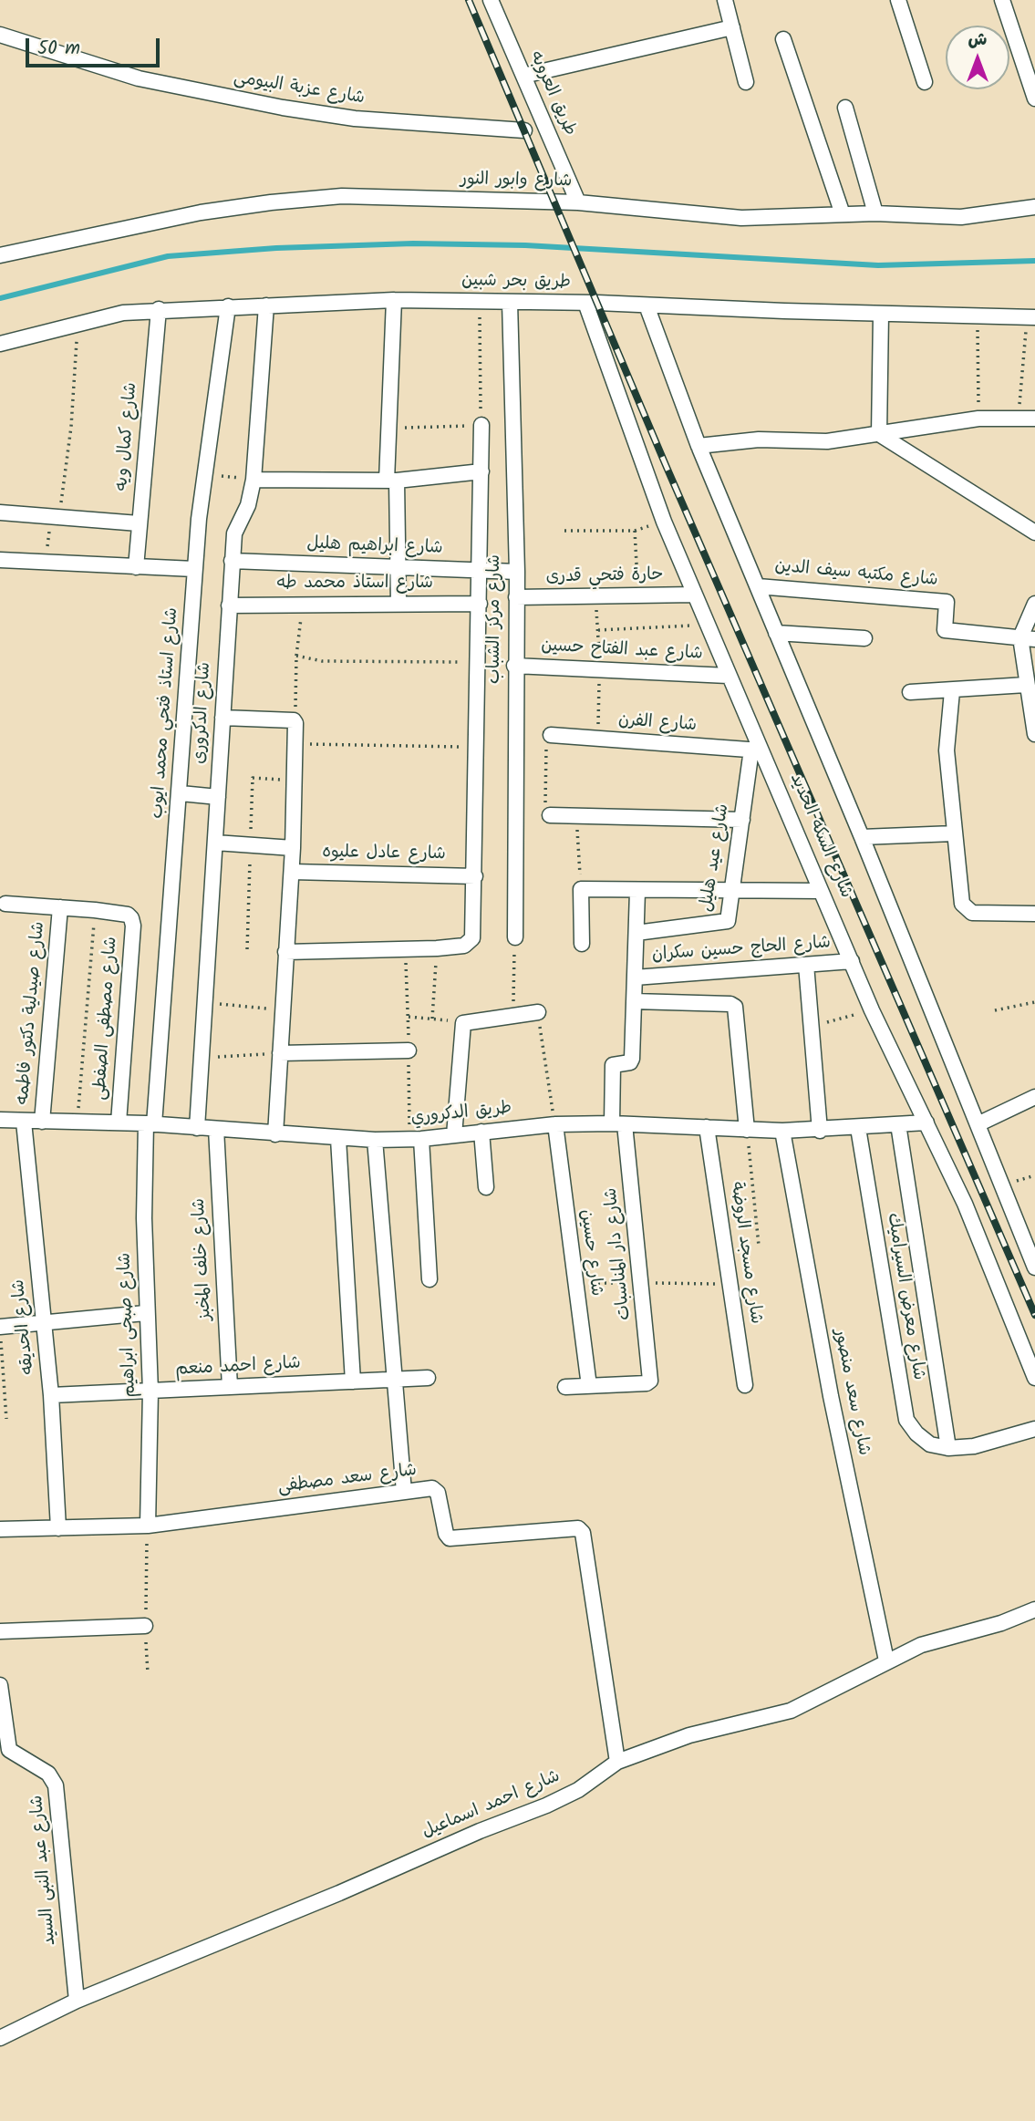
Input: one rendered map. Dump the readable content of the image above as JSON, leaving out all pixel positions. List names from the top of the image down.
{
  "streets": {
    "street": [
      "شارع عزبة البيومى",
      "طريق العروبه",
      "شارع وابور النور",
      "طريق بحر شبين",
      "شارع كمال ويه",
      "شارع ابراهيم هليل",
      "شارع مكتبه سيف الدين",
      "حارة فتحي قدرى",
      "شارع استاذ محمد طه",
      "شارع مركز الشباب",
      "شارع عبد الفتاح حسين",
      "شارع استاذ فتحي محمد ايوب",
      "شارع الدكرورى",
      "شارع الفرن",
      "شارع السكه الحديد",
      "شارع عادل عليوه",
      "شارع عيد هليل",
      "شارع الحاج حسين سكران",
      "شارع صيدلية دكتور فاطمه",
      "شارع مصطفى الصفطى",
      "طريق الدكروري",
      "شارع حسين",
      "شارع مسجد الروضة",
      "شارع دار المناسبات",
      "شارع خلف المخبز",
      "شارع معرض السيراميك",
      "شارع صبحى ابراهيم",
      "شارع الحديقه",
      "شارع احمد منعم",
      "شارع سعد منصور",
      "شارع سعد مصطفى",
      "شارع احمد اسماعيل",
      "شارع عبد النبى السيد"
    ]
  },
  "crossings": [
    ["طريق العروبه", "شارع وابور النور"],
    ["طريق بحر شبين", "شارع كمال ويه"],
    ["طريق بحر شبين", "شارع مركز الشباب"],
    ["طريق بحر شبين", "شارع استاذ فتحي محمد ايوب"],
    ["طريق بحر شبين", "شارع الدكرورى"],
    ["طريق بحر شبين", "شارع السكه الحديد"],
    ["شارع ابراهيم هليل", "شارع مركز الشباب"],
    ["شارع ابراهيم هليل", "شارع الدكرورى"],
    ["حارة فتحي قدرى", "شارع مركز الشباب"],
    ["حارة فتحي قدرى", "شارع السكه الحديد"],
    ["شارع استاذ محمد طه", "شارع الدكرورى"],
    ["شارع مركز الشباب", "شارع عبد الفتاح حسين"],
    ["شارع عبد الفتاح حسين", "شارع السكه الحديد"],
    ["شارع استاذ فتحي محمد ايوب", "طريق الدكروري"],
    ["شارع استاذ فتحي محمد ايوب", "شارع صبحى ابراهيم"],
    ["شارع الدكرورى", "طريق الدكروري"],
    ["شارع الفرن", "شارع السكه الحديد"],
    ["شارع الفرن", "شارع عيد هليل"],
    ["شارع السكه الحديد", "شارع عيد هليل"],
    ["شارع السكه الحديد", "شارع الحاج حسين سكران"],
    ["شارع السكه الحديد", "طريق الدكروري"],
    ["شارع صيدلية دكتور فاطمه", "طريق الدكروري"],
    ["شارع مصطفى الصفطى", "طريق الدكروري"],
    ["طريق الدكروري", "شارع حسين"],
    ["طريق الدكروري", "شارع مسجد الروضة"],
    ["طريق الدكروري", "شارع دار المناسبات"],
    ["طريق الدكروري", "شارع خلف المخبز"],
    ["طريق الدكروري", "شارع معرض السيراميك"],
    ["طريق الدكروري", "شارع صبحى ابراهيم"],
    ["طريق الدكروري", "شارع الحديقه"],
    ["طريق الدكروري", "شارع سعد منصور"],
    ["شارع حسين", "شارع دار المناسبات"],
    ["شارع خلف المخبز", "شارع احمد منعم"],
    ["شارع صبحى ابراهيم", "شارع احمد منعم"],
    ["شارع صبحى ابراهيم", "شارع سعد مصطفى"],
    ["شارع الحديقه", "شارع احمد منعم"],
    ["شارع الحديقه", "شارع سعد مصطفى"],
    ["شارع سعد منصور", "شارع احمد اسماعيل"],
    ["شارع سعد مصطفى", "شارع احمد اسماعيل"],
    ["شارع احمد اسماعيل", "شارع عبد النبى السيد"]
  ],
  "scale_bar": "50 m",
  "north": "top"
}
